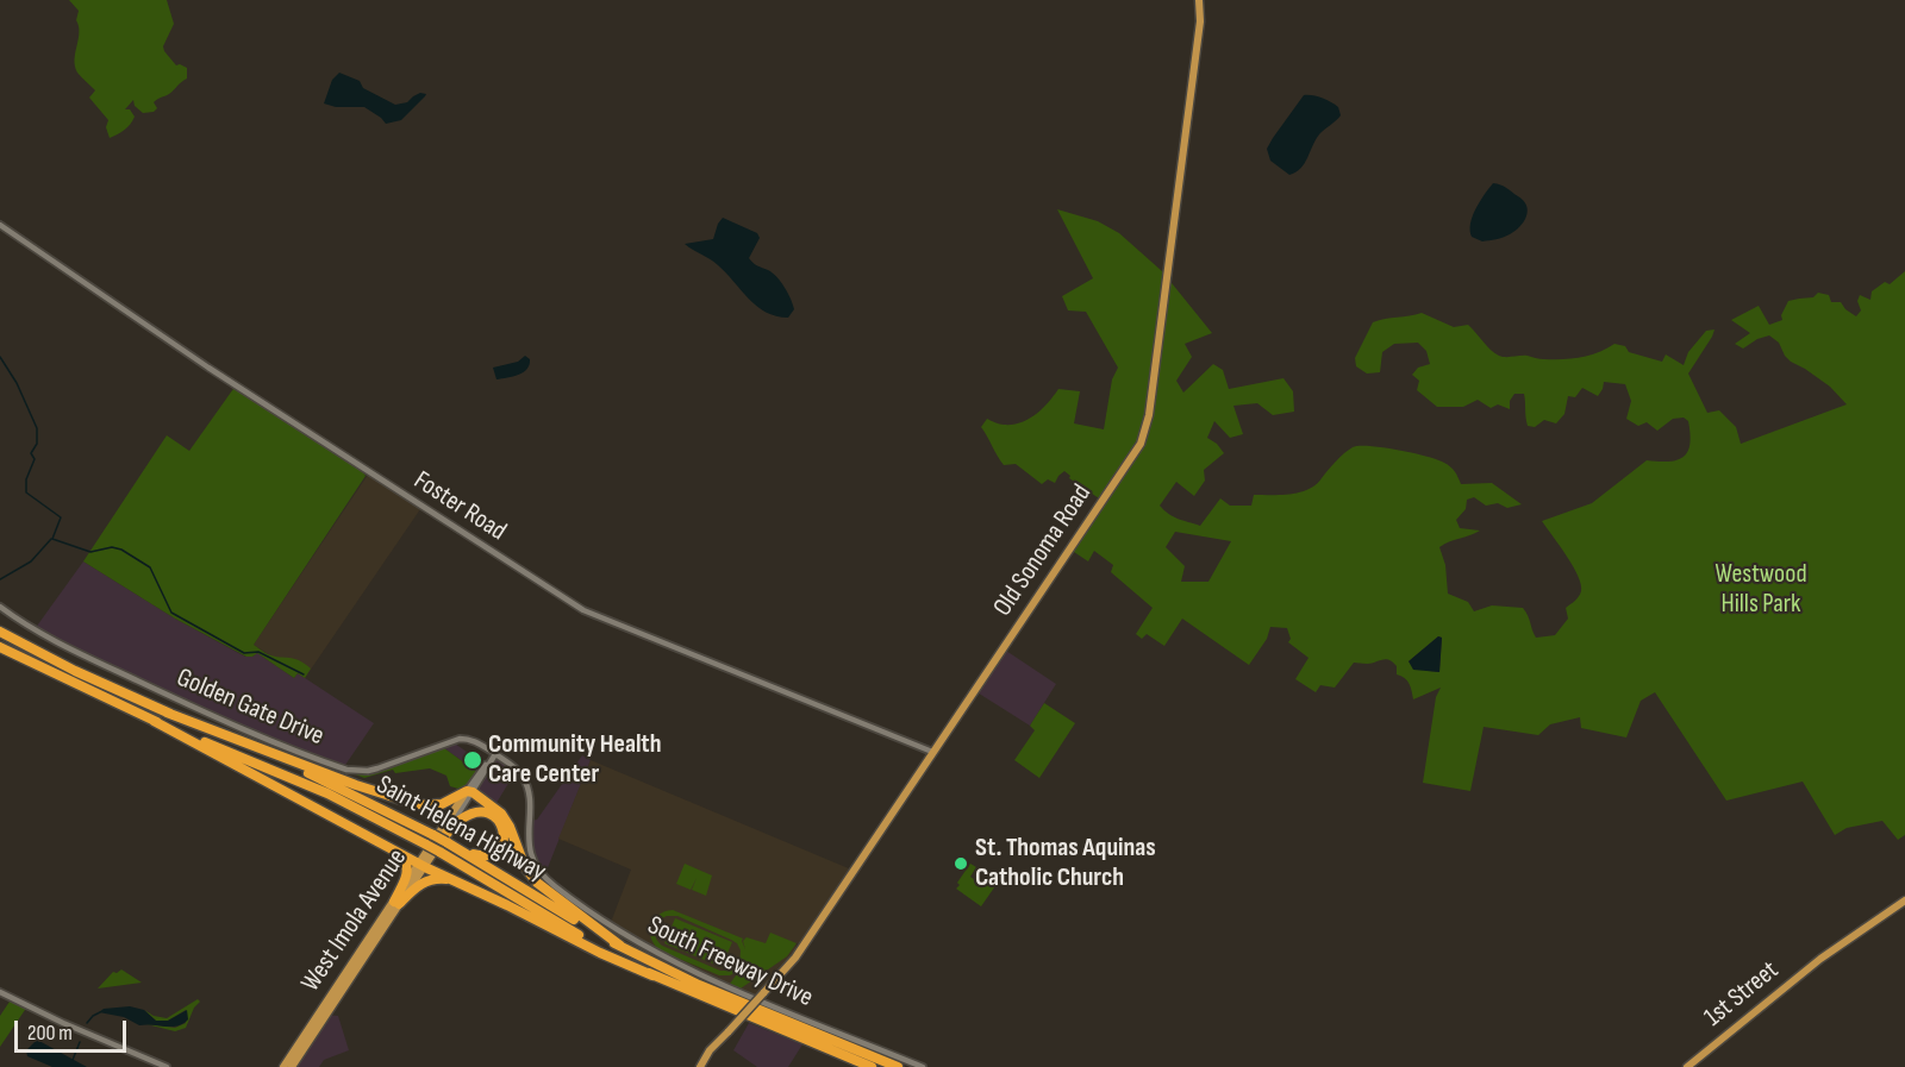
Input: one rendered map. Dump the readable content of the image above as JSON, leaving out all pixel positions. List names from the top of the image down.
{
  "streets": {
    "highway": ["Saint Helena Highway"],
    "main road": ["Old Sonoma Road", "West Imola Avenue", "1st Street"],
    "street": ["Foster Road", "Golden Gate Drive", "South Freeway Drive"]
  },
  "crossings": [
    ["Foster Road", "Old Sonoma Road"],
    ["Golden Gate Drive", "West Imola Avenue"],
    ["Golden Gate Drive", "South Freeway Drive"],
    ["Saint Helena Highway", "West Imola Avenue"],
    ["West Imola Avenue", "South Freeway Drive"]
  ],
  "parks": ["Westwood Hills Park"],
  "places": ["Community Health Care Center", "St. Thomas Aquinas Catholic Church"],
  "scale_bar": "200 m"
}
